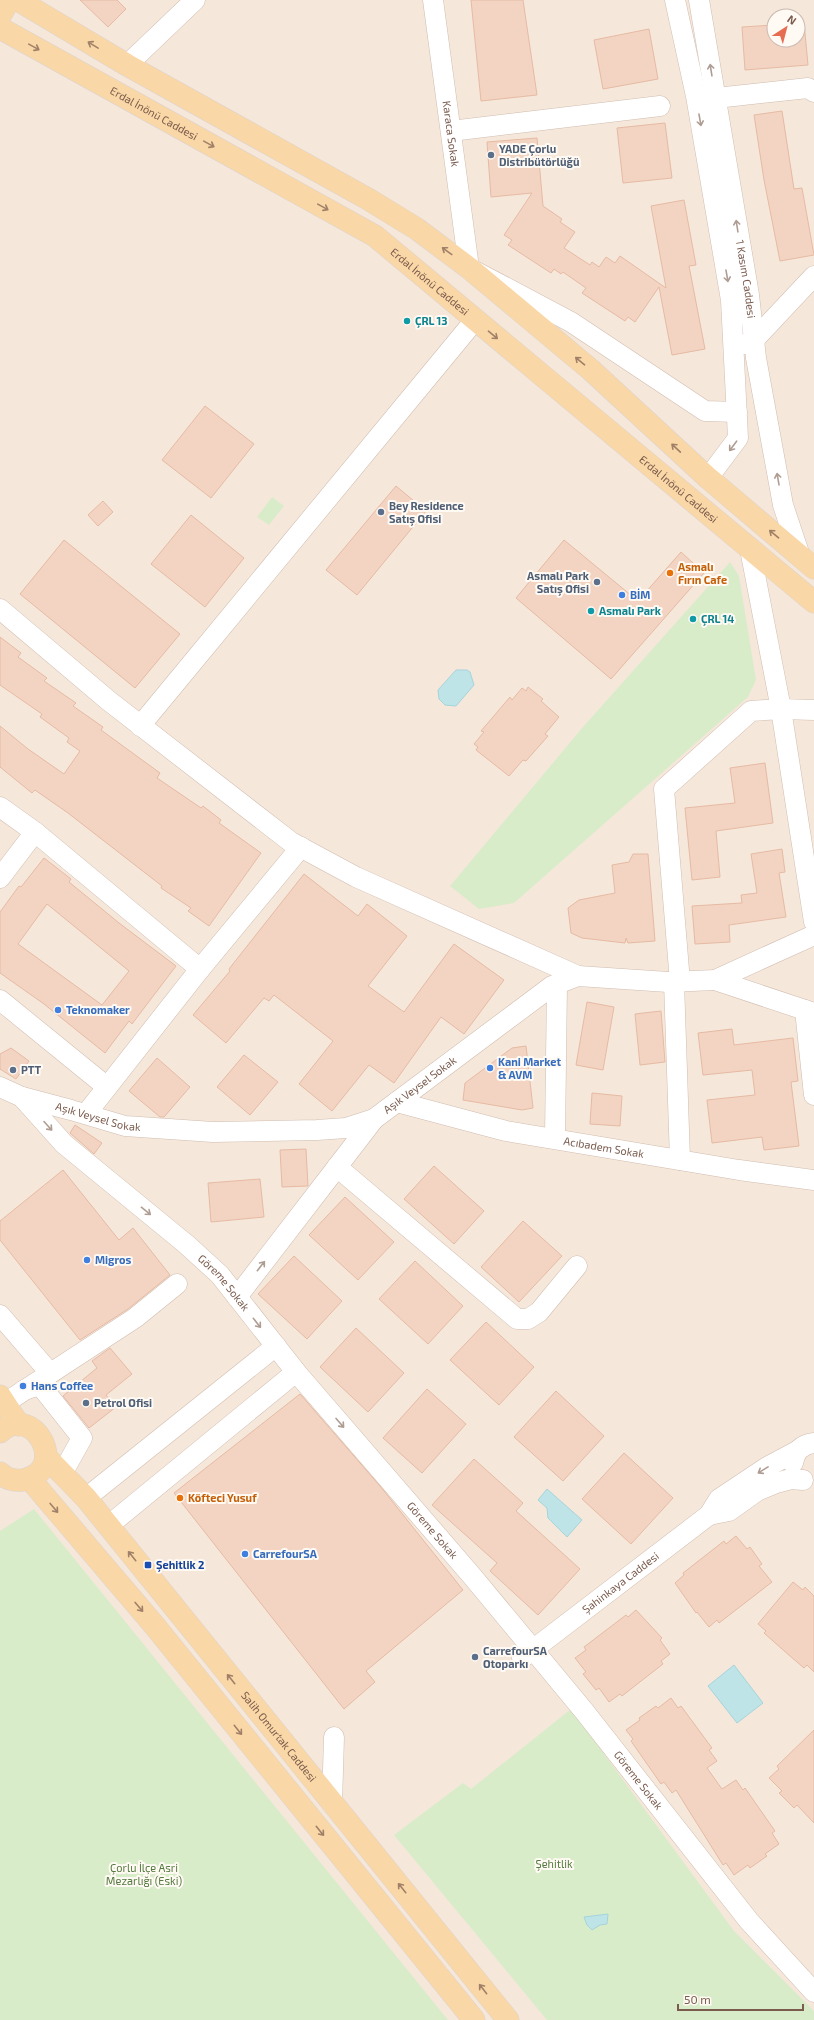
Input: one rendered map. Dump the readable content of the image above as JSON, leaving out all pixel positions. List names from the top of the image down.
{
  "streets": {
    "main road": ["Erdal İnönü Caddesi", "Salih Omurtak Caddesi"],
    "street": [
      "Karaca Sokak",
      "1 Kasım Caddesi",
      "Aşık Veysel Sokak",
      "Acıbadem Sokak",
      "Göreme Sokak",
      "Şahinkaya Caddesi"
    ]
  },
  "crossings": [
    ["Aşık Veysel Sokak", "Acıbadem Sokak"],
    ["Aşık Veysel Sokak", "Göreme Sokak"],
    ["Göreme Sokak", "Şahinkaya Caddesi"]
  ],
  "one_way": ["Göreme Sokak"],
  "parks": ["Şehitlik", "Çorlu İlçe Asri Mezarlığı (Eski)"],
  "places": {
    "other": [
      "YADE Çorlu Distribütörlüğü",
      "ÇRL 13",
      "Bey Residence Satış Ofisi",
      "Asmalı Fırın Cafe",
      "Asmalı Park Satış Ofisi",
      "BİM",
      "Asmalı Park",
      "ÇRL 14",
      "Teknomaker",
      "Kani Market & AVM",
      "PTT",
      "Migros",
      "Hans Coffee",
      "Petrol Ofisi",
      "Köfteci Yusuf",
      "CarrefourSA",
      "CarrefourSA Otoparkı"
    ],
    "transit": ["Şehitlik 2"]
  },
  "scale_bar": "50 m",
  "north": "top right"
}
